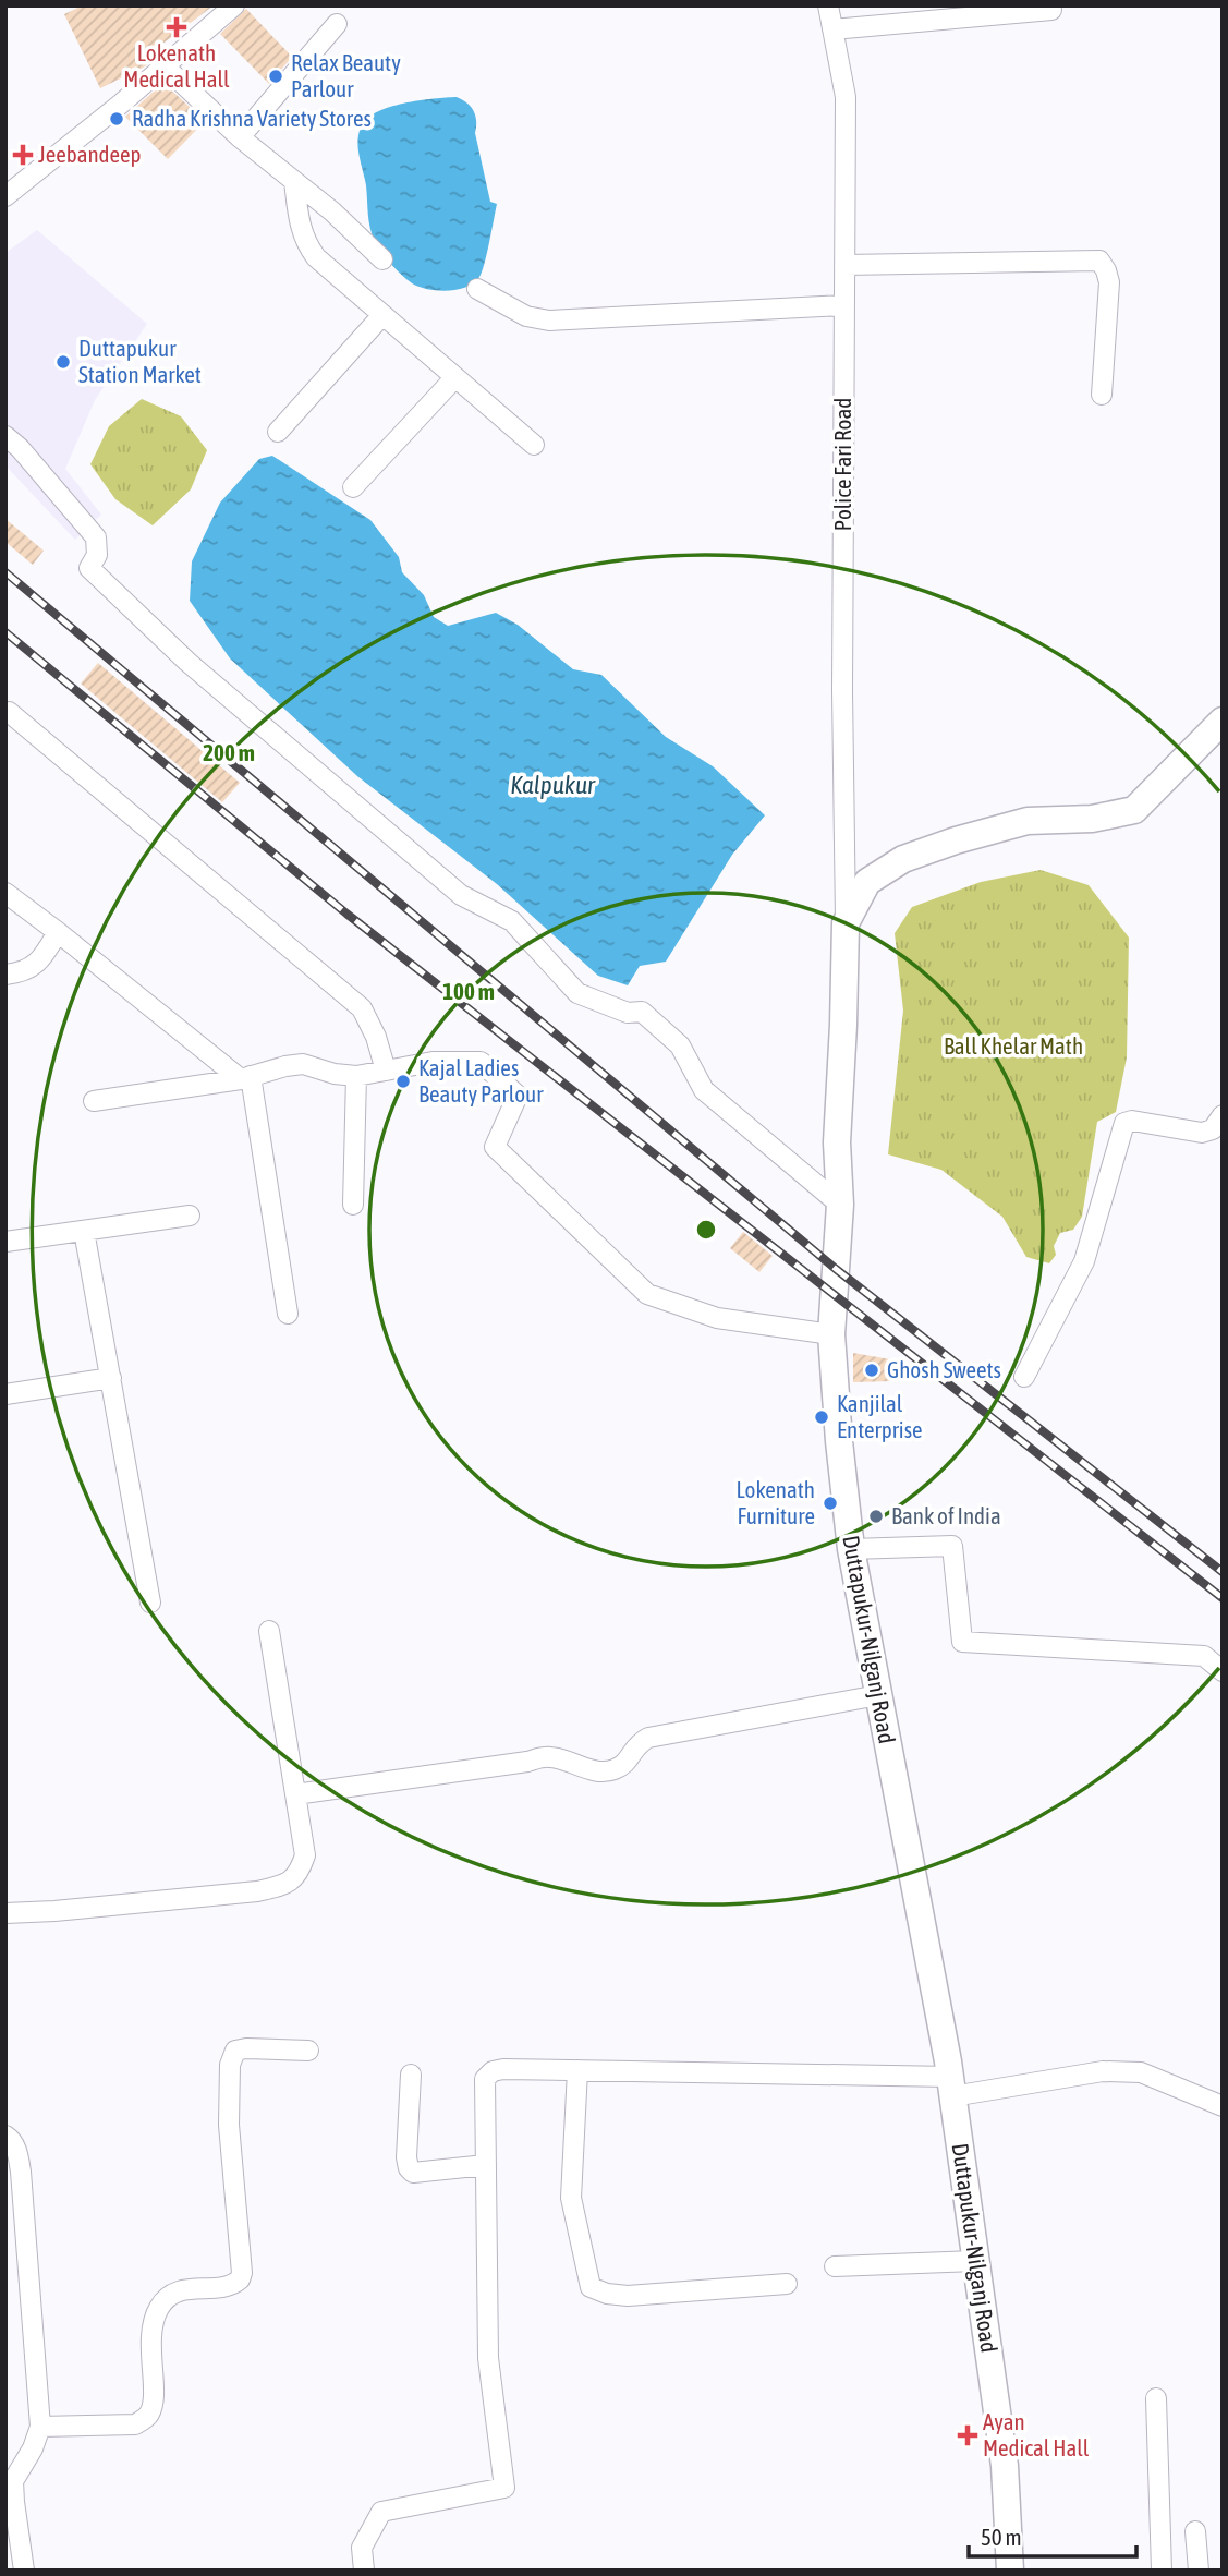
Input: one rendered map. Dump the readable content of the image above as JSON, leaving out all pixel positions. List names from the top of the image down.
{
  "streets": {
    "main road": ["Duttapukur-Nilganj Road"],
    "street": ["Police Fari Road"]
  },
  "crossings": [
    ["Police Fari Road", "Duttapukur-Nilganj Road"]
  ],
  "water": ["Kalpukur"],
  "parks": ["Ball Khelar Math"],
  "places": {
    "health": ["Lokenath Medical Hall", "Jeebandeep", "Ayan Medical Hall"],
    "other": [
      "Relax Beauty Parlour",
      "Radha Krishna Variety Stores",
      "Duttapukur Station Market",
      "Kajal Ladies Beauty Parlour",
      "Ghosh Sweets",
      "Kanjilal Enterprise",
      "Lokenath Furniture",
      "Bank of India"
    ]
  },
  "scale_bar": "50 m",
  "rings": ["200 m", "100 m"]
}
